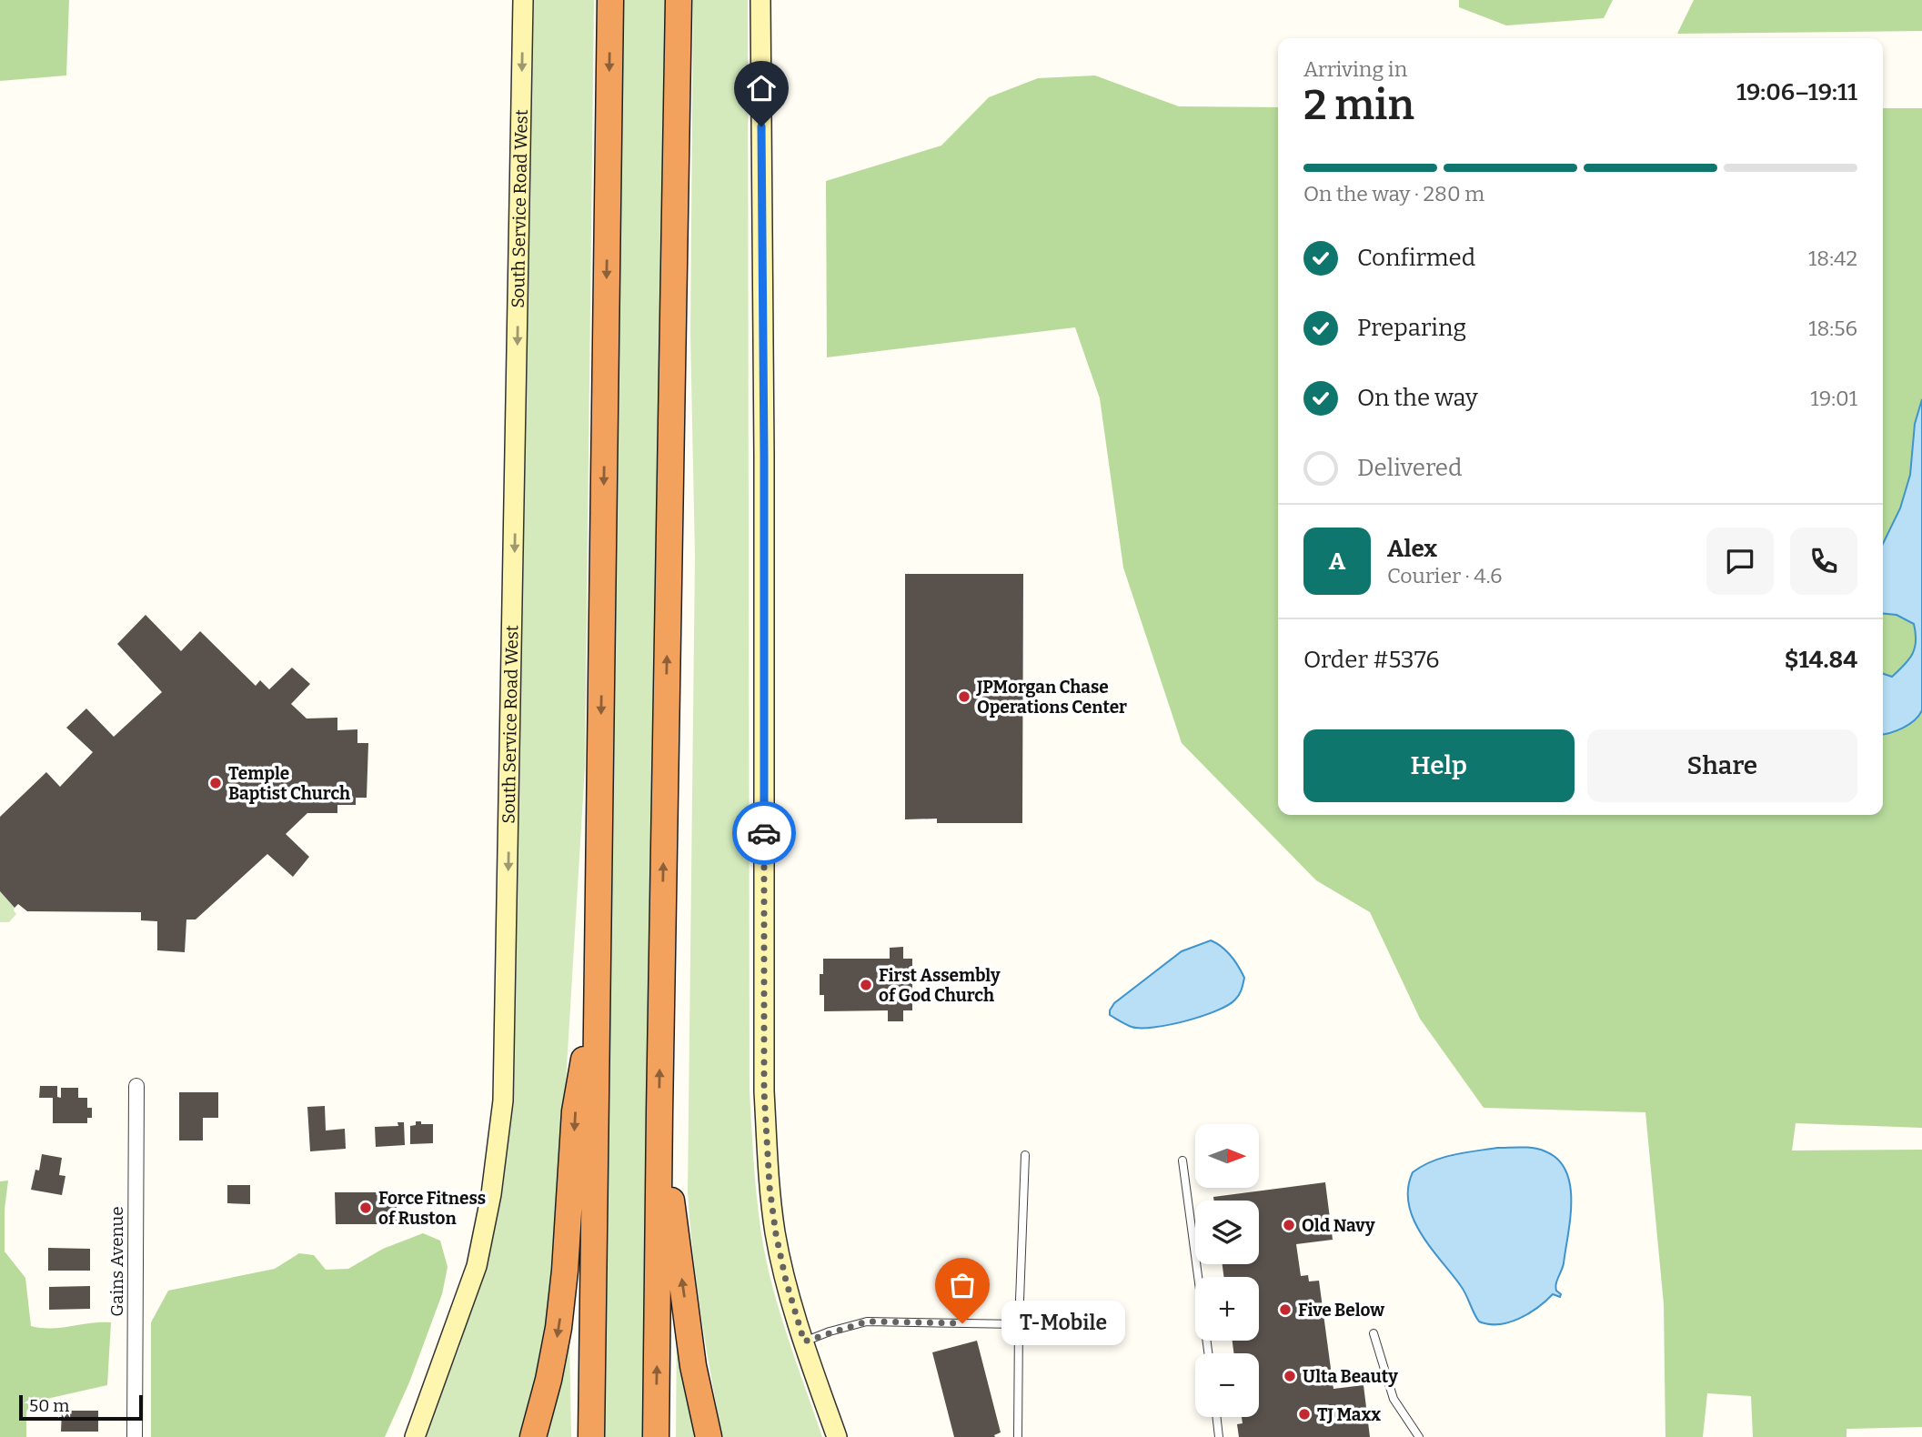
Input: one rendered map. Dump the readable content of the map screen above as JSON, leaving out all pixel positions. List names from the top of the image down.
{
  "streets": {
    "main road": ["South Service Road West"],
    "street": ["Gains Avenue"]
  },
  "one_way": ["South Service Road West"],
  "places": [
    "JPMorgan Chase Operations Center",
    "Temple Baptist Church",
    "First Assembly of God Church",
    "Force Fitness of Ruston",
    "Old Navy",
    "Five Below",
    "T-Mobile",
    "Ulta Beauty",
    "TJ Maxx"
  ],
  "scale_bar": "50 m",
  "north": "right",
  "page": {
    "heading": ["2 min", "Arriving in", "19:06–19:11"],
    "panel": [
      "Alex",
      "Courier · 4.6",
      "Order #5376",
      "$14.84"
    ],
    "bar": "On the way · 280 m",
    "list": [
      ["Confirmed", "18:42"],
      ["Preparing", "18:56"],
      ["On the way", "19:01"],
      "Delivered"
    ],
    "round": "A",
    "buttons": ["Help", "Share"],
    "map_buttons": ["+", "−"],
    "bubble": "T-Mobile",
    "scale": "50 m"
  }
}
